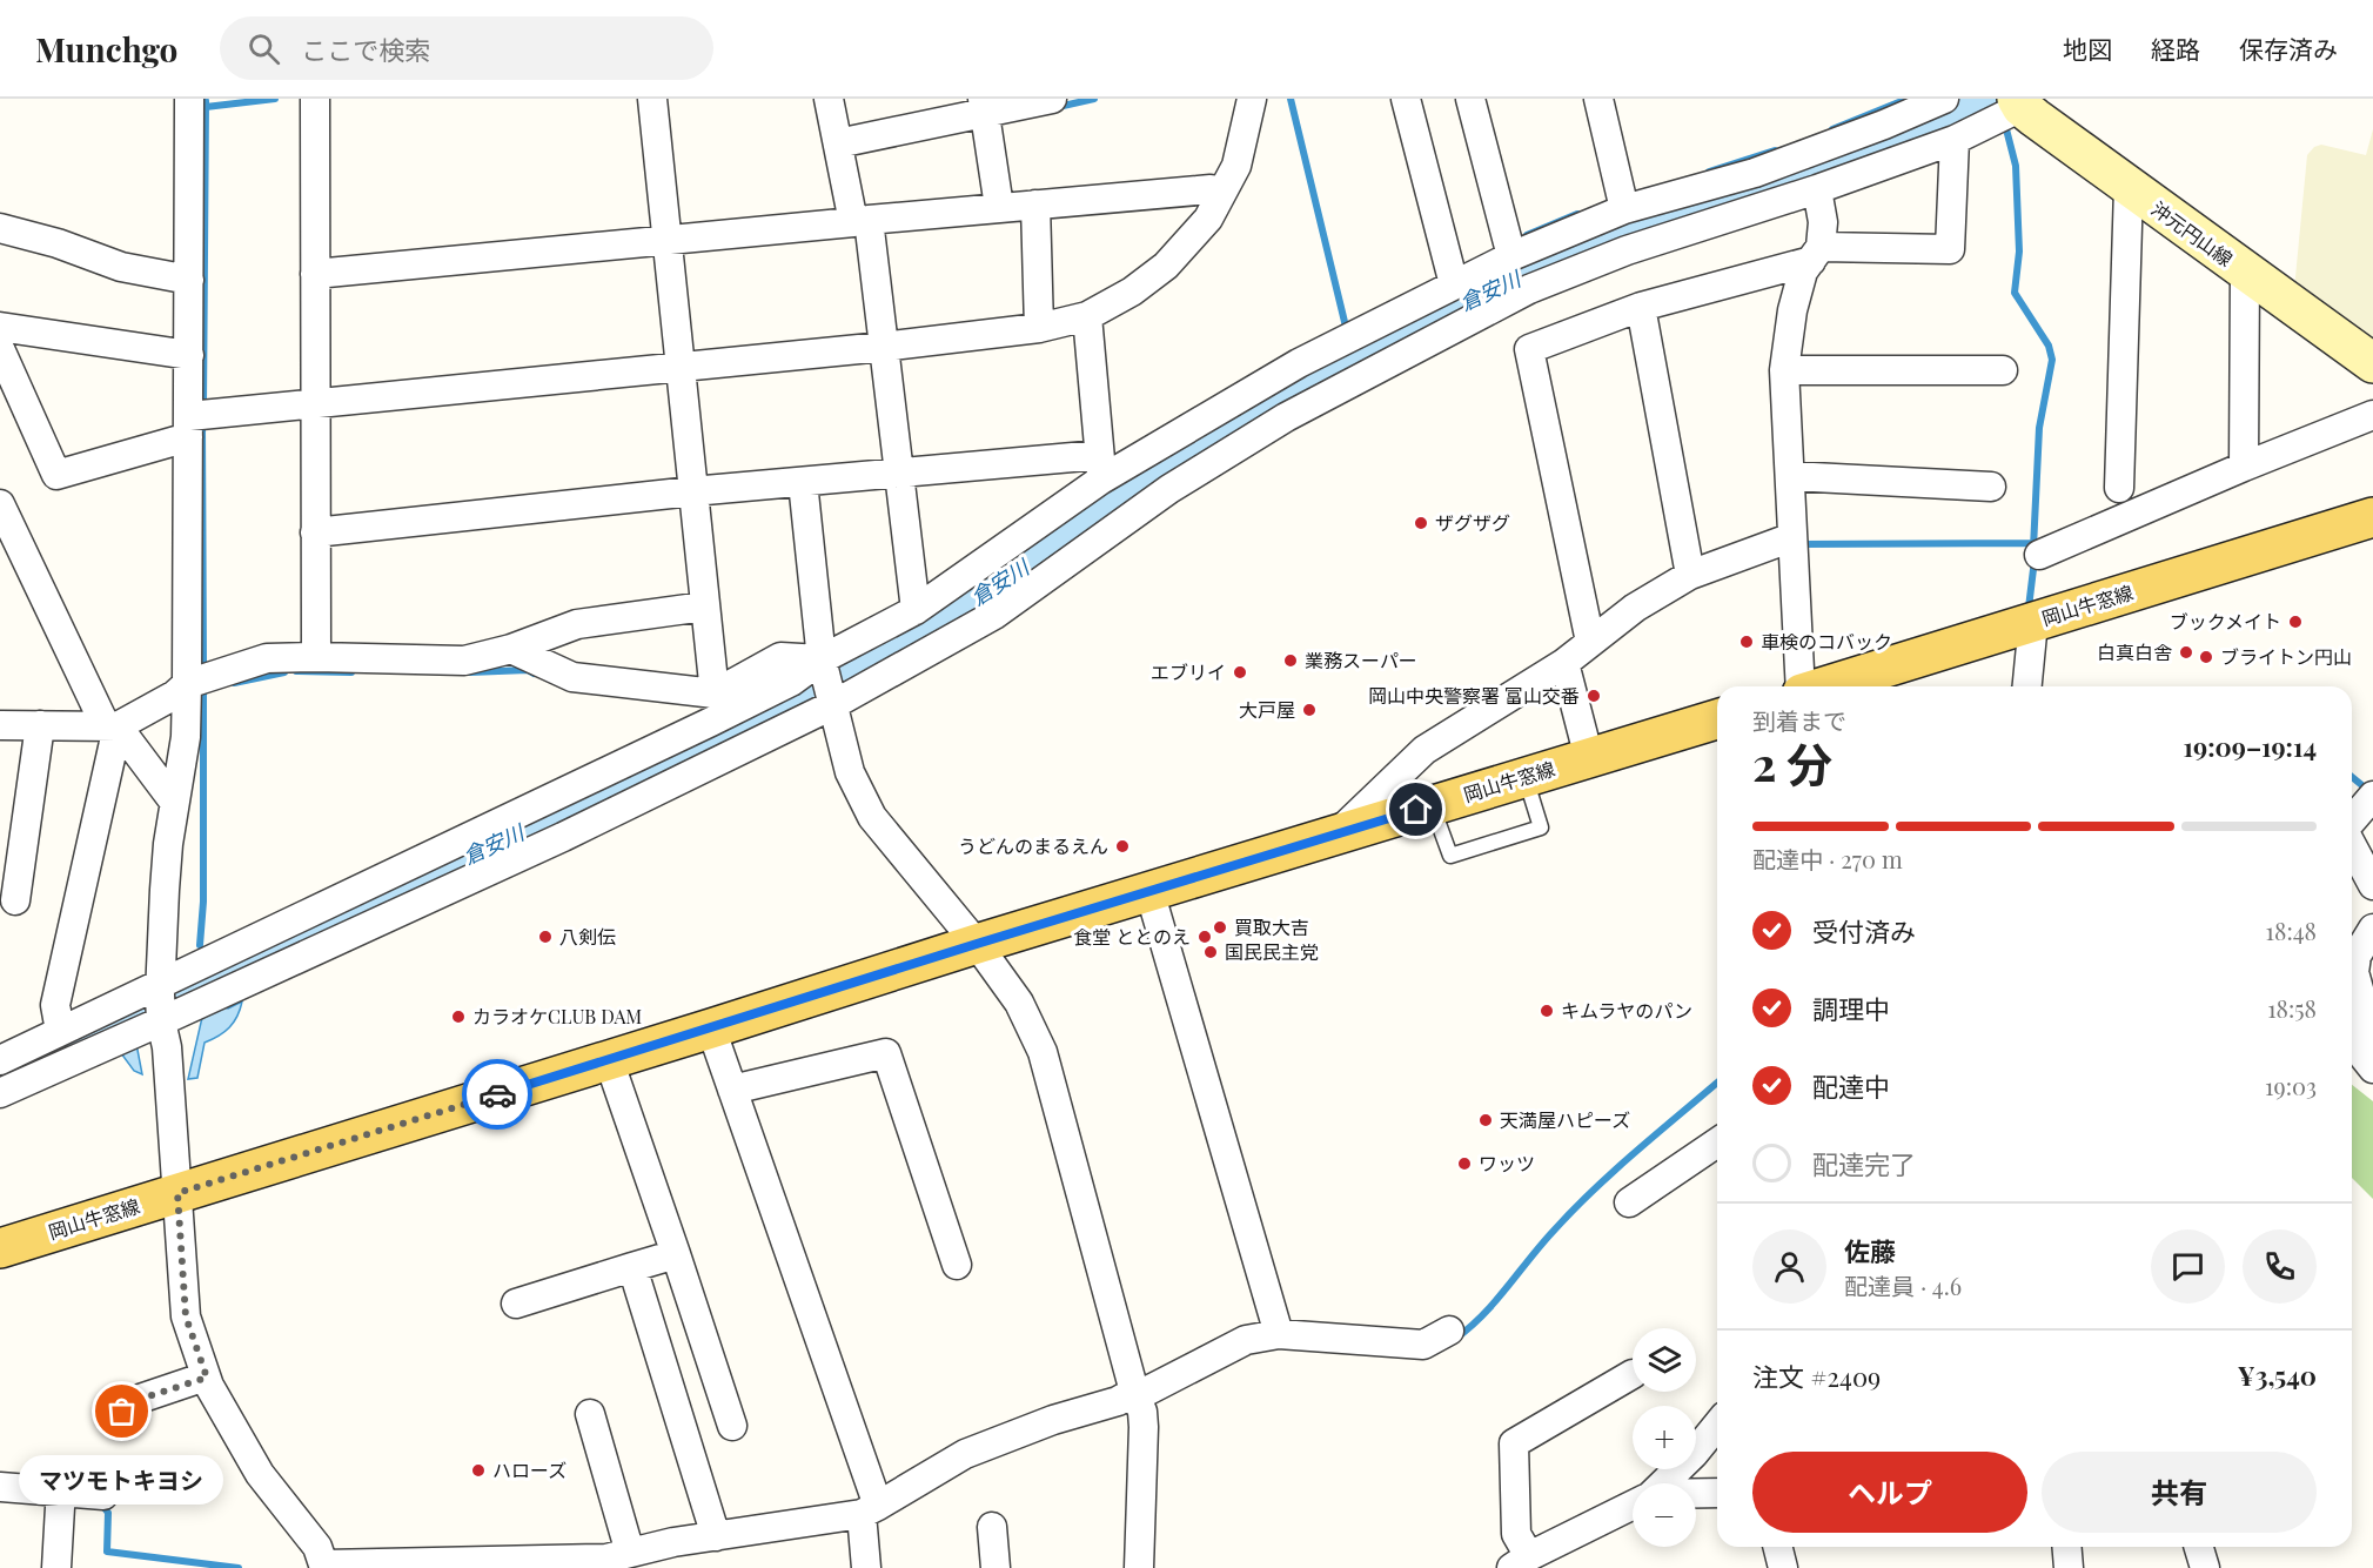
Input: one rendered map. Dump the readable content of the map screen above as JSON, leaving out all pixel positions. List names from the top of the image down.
{
  "streets": {
    "main road": ["沖元円山線", "岡山牛窓線"]
  },
  "water": ["倉安川"],
  "places": [
    "ザグザグ",
    "ブックメイト",
    "車検のコバック",
    "白真白舎",
    "ブライトン円山",
    "業務スーパー",
    "エブリイ",
    "岡山中央警察署 富山交番",
    "大戸屋",
    "うどんのまるえん",
    "買取大吉",
    "八剣伝",
    "食堂 ととのえ",
    "国民民主党",
    "キムラヤのパン",
    "カラオケCLUB DAM",
    "天満屋ハピーズ",
    "ワッツ",
    "マツモトキヨシ",
    "ハローズ"
  ],
  "page": {
    "header": "Munchgo",
    "search": "ここで検索",
    "nav": ["地図", "経路", "保存済み"],
    "heading": ["2 分", "到着まで", "19:09–19:14"],
    "panel": [
      "佐藤",
      "配達員 · 4.6",
      "注文 #2409",
      "¥3,540"
    ],
    "bar": "配達中 · 270 m",
    "list": [
      ["受付済み", "18:48"],
      ["調理中", "18:58"],
      ["配達中", "19:03"],
      "配達完了"
    ],
    "map_buttons": ["+", "−"],
    "buttons": ["ヘルプ", "共有"],
    "bubble": "マツモトキヨシ"
  }
}
